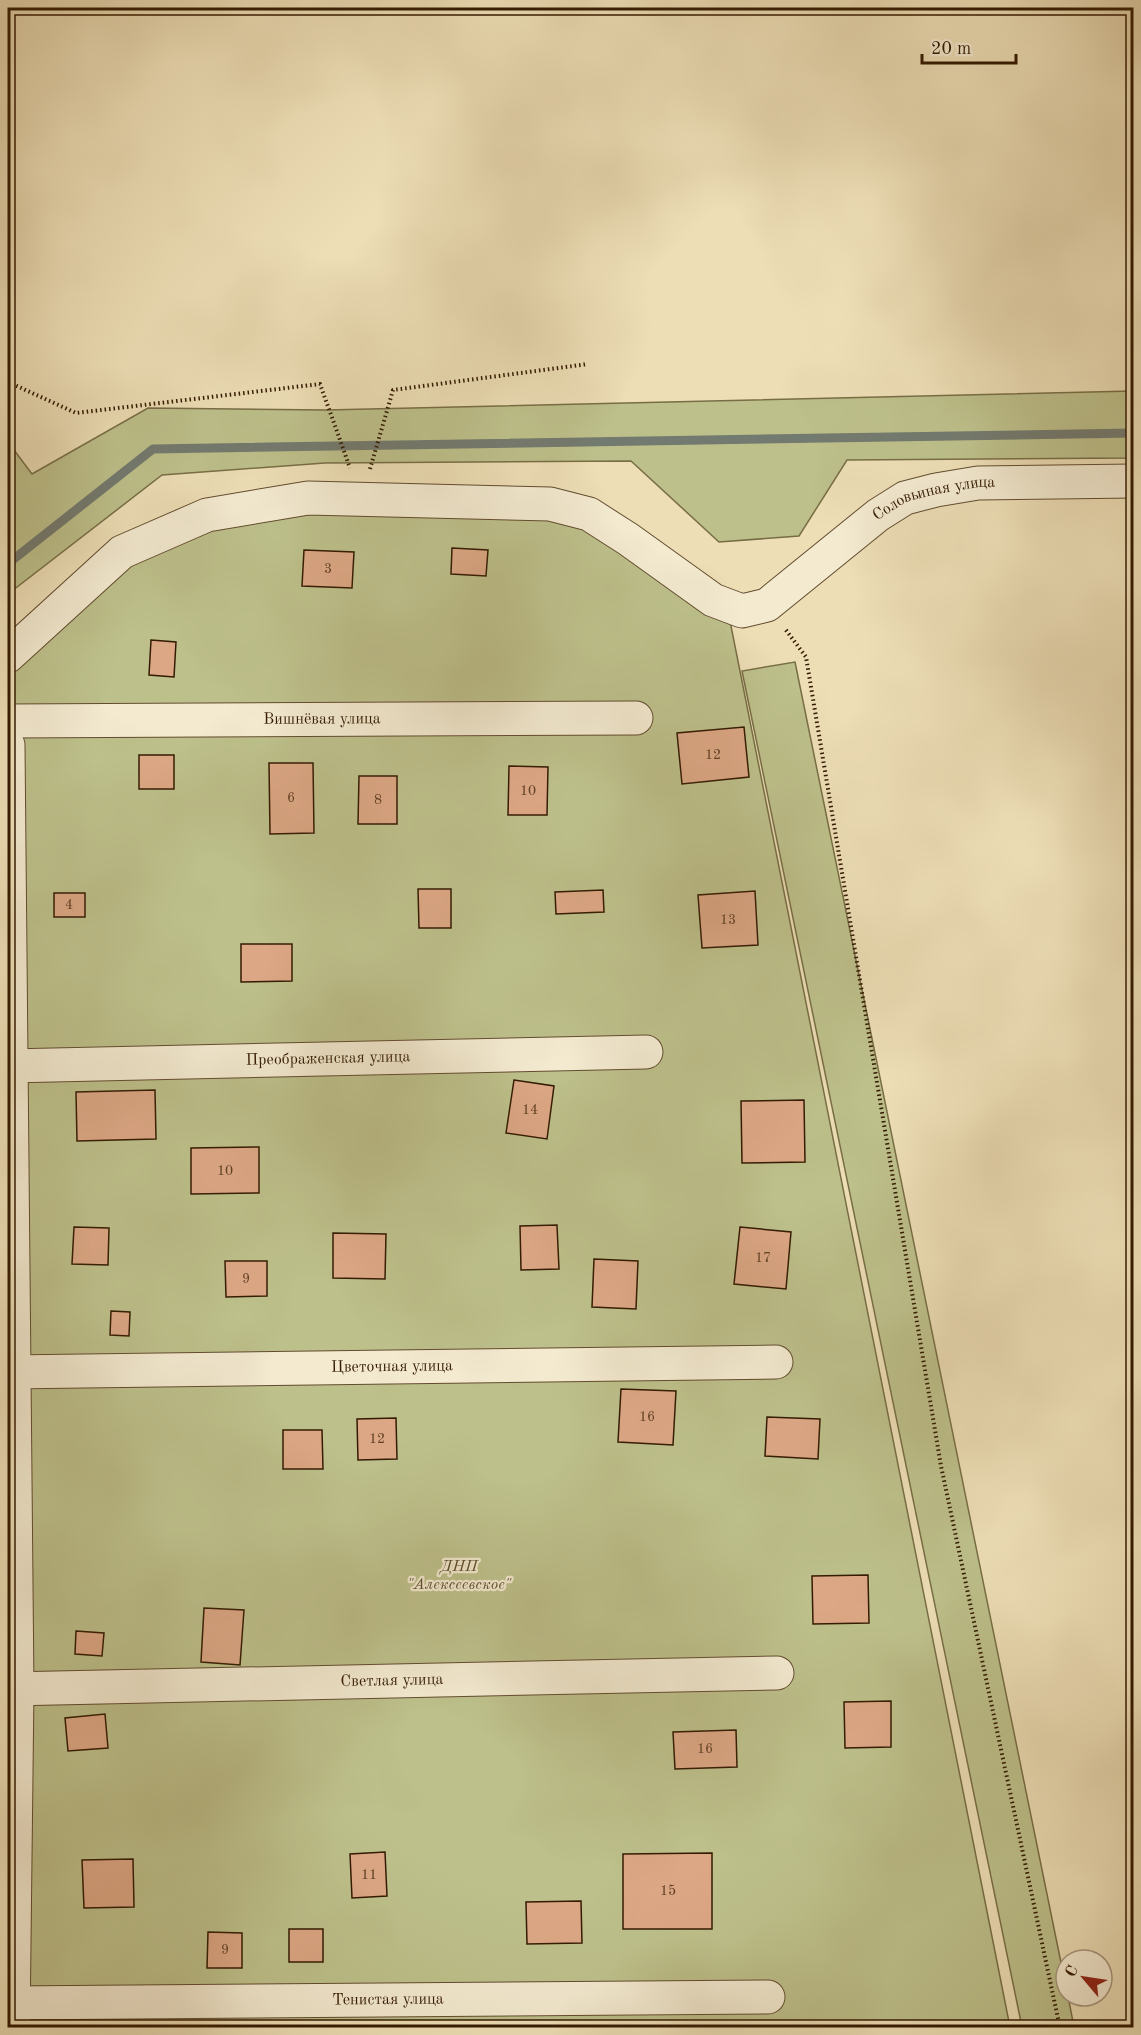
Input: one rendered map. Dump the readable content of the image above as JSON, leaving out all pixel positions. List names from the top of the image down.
{
  "streets": {
    "street": [
      "Соловьиная улица",
      "Вишнёвая улица",
      "Преображенская улица",
      "Цветочная улица",
      "Светлая улица",
      "Тенистая улица"
    ]
  },
  "parks": ["ДНП \"Алексеевское\""],
  "house_numbers": [
    "3",
    "12",
    "10",
    "6",
    "8",
    "4",
    "13",
    "14",
    "10",
    "17",
    "9",
    "16",
    "12",
    "16",
    "11",
    "15",
    "9"
  ],
  "scale_bar": "20 m",
  "north": "top left"
}
